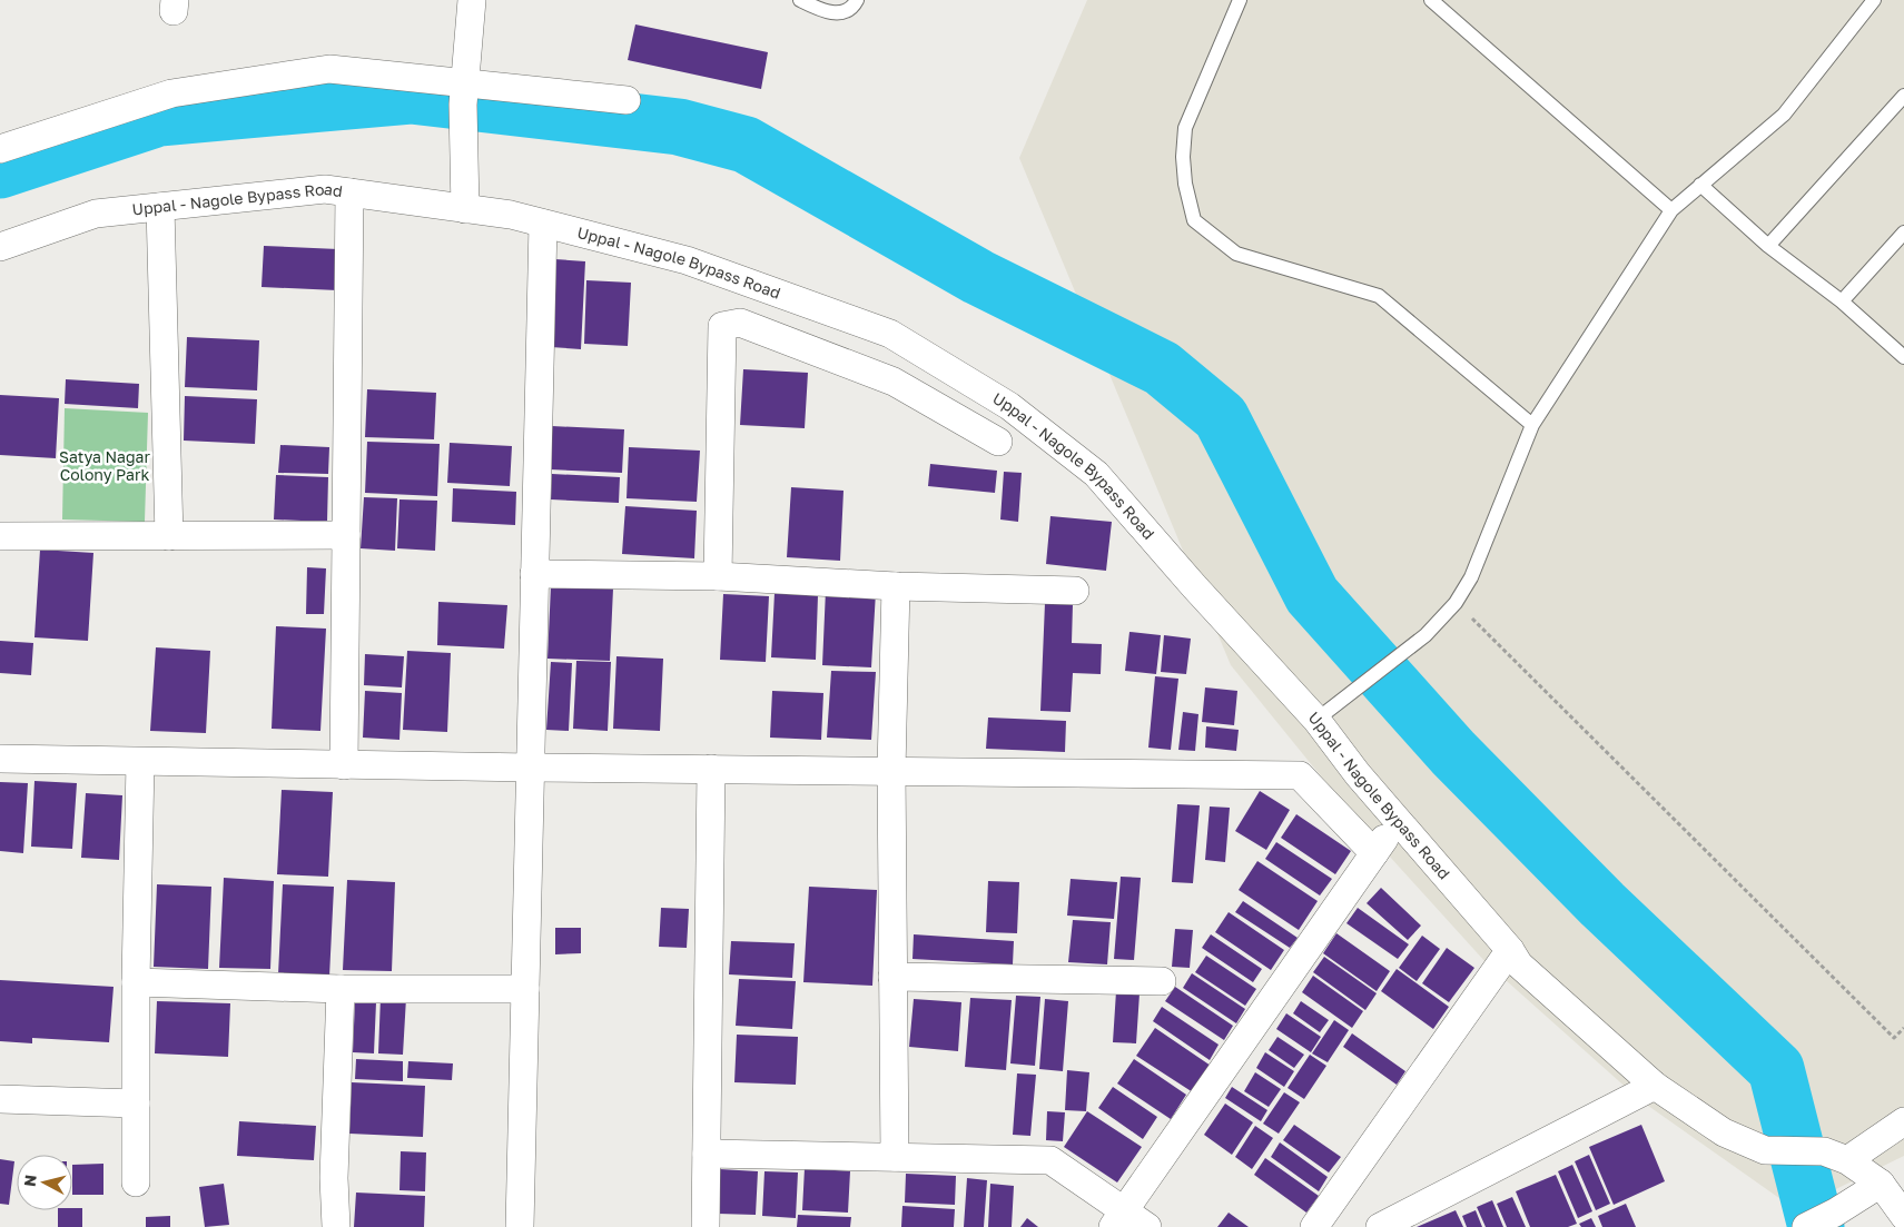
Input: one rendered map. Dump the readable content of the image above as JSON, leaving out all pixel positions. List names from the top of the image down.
{
  "streets": {
    "street": ["Uppal - Nagole Bypass Road"]
  },
  "parks": ["Satya Nagar Colony Park"],
  "north": "left"
}
